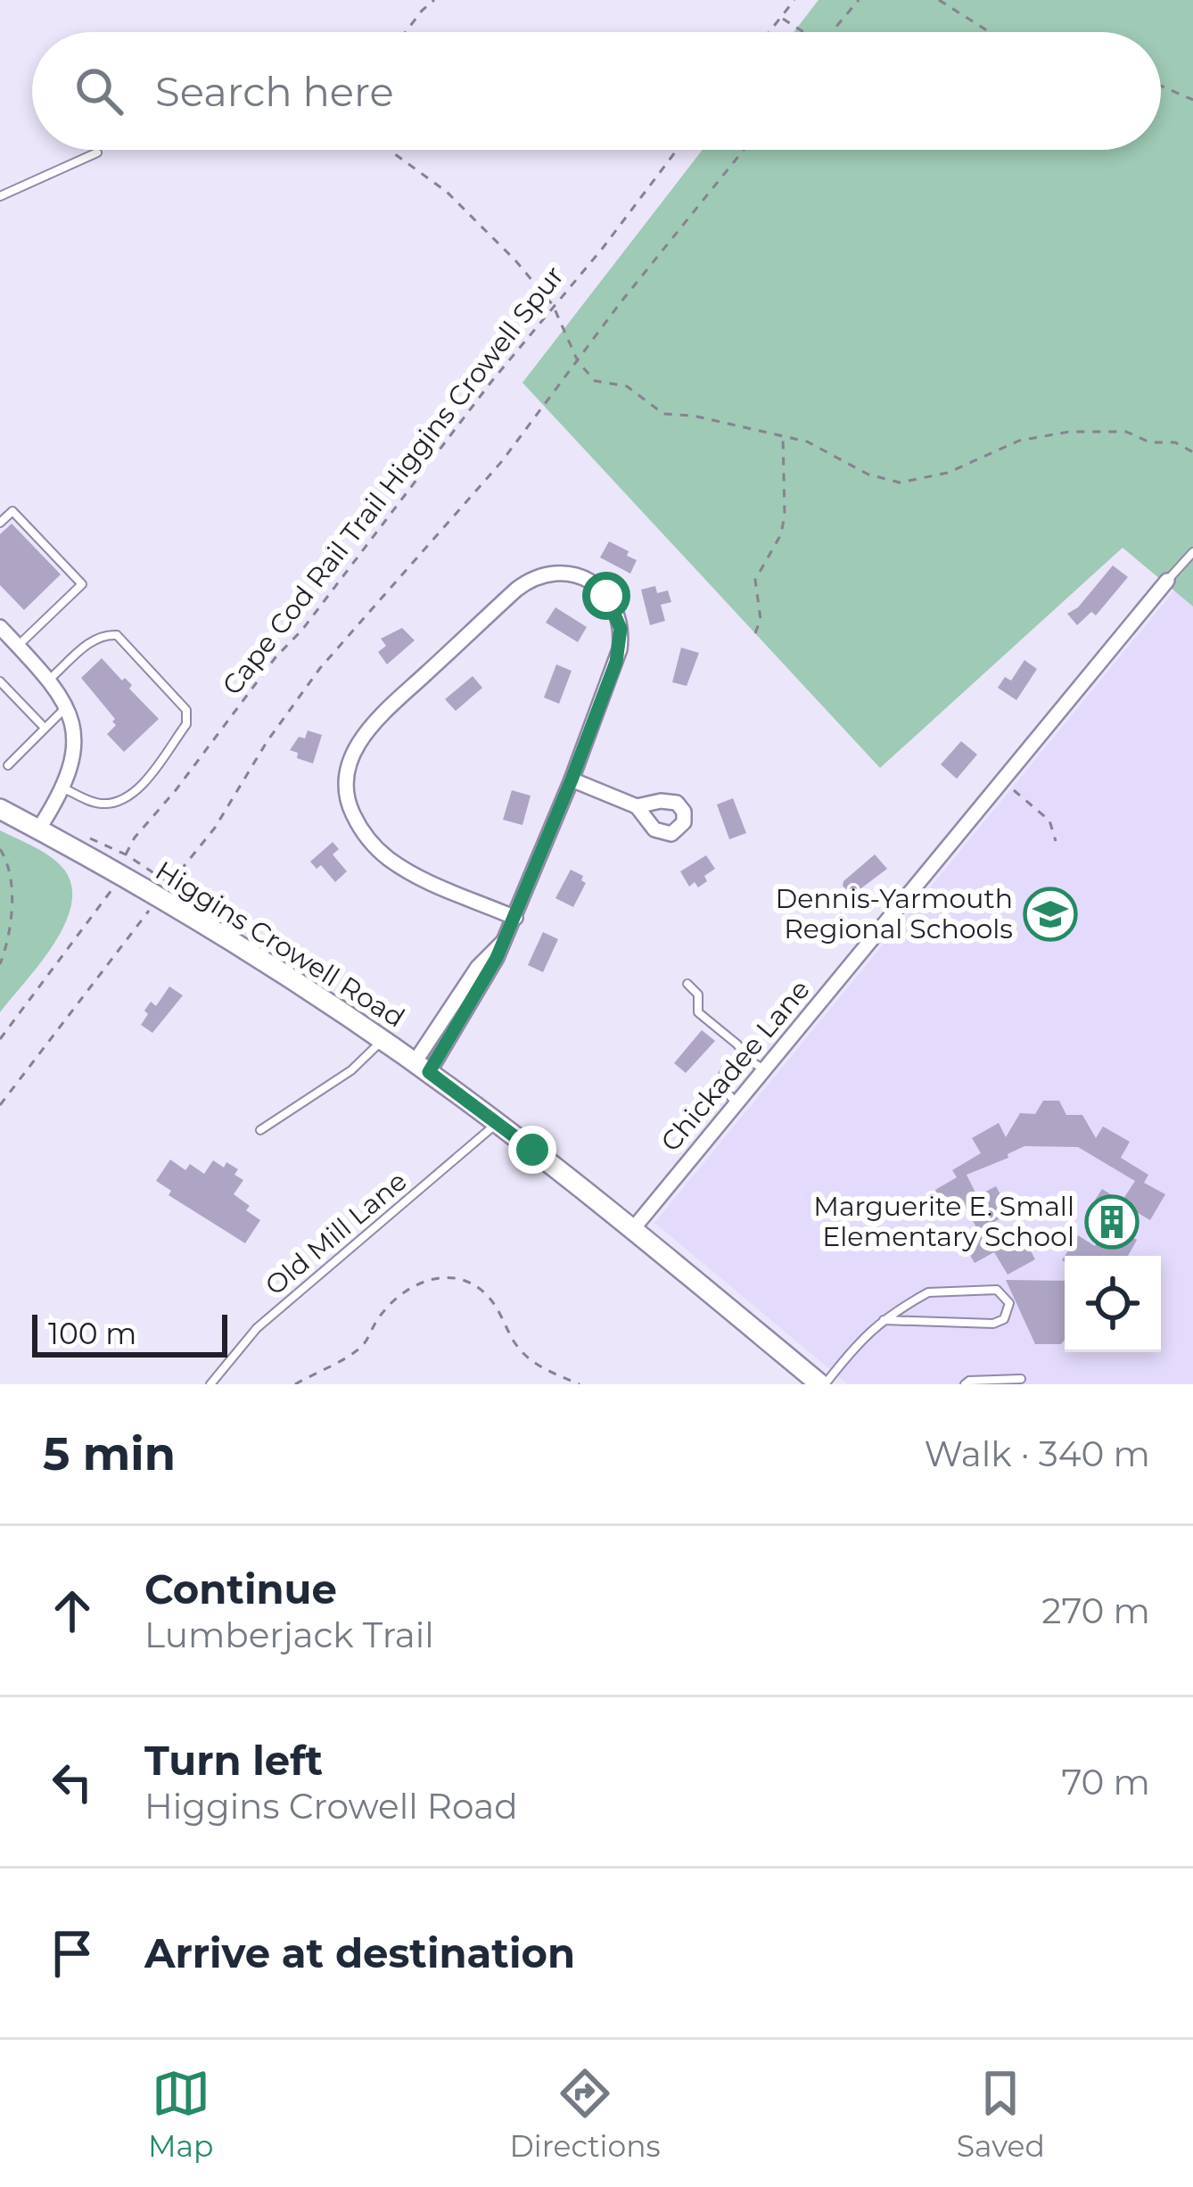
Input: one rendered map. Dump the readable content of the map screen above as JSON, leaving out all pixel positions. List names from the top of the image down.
{
  "streets": {
    "main road": ["Higgins Crowell Road"],
    "street": ["Chickadee Lane"],
    "lane": ["Old Mill Lane"],
    "path": ["Cape Cod Rail Trail Higgins Crowell Spur"]
  },
  "crossings": [
    ["Higgins Crowell Road", "Chickadee Lane"],
    ["Higgins Crowell Road", "Old Mill Lane"]
  ],
  "places": {
    "school or university": ["Dennis-Yarmouth Regional Schools"],
    "building": ["Marguerite E. Small Elementary School"]
  },
  "scale_bar": "100 m",
  "page": {
    "search": "Search here",
    "scale": "100 m",
    "heading": ["5 min", "Walk · 340 m"],
    "list": [
      ["Continue", "Lumberjack Trail", "270 m"],
      ["Turn left", "Higgins Crowell Road", "70 m"],
      "Arrive at destination"
    ],
    "nav": ["Map", "Directions", "Saved"]
  }
}
